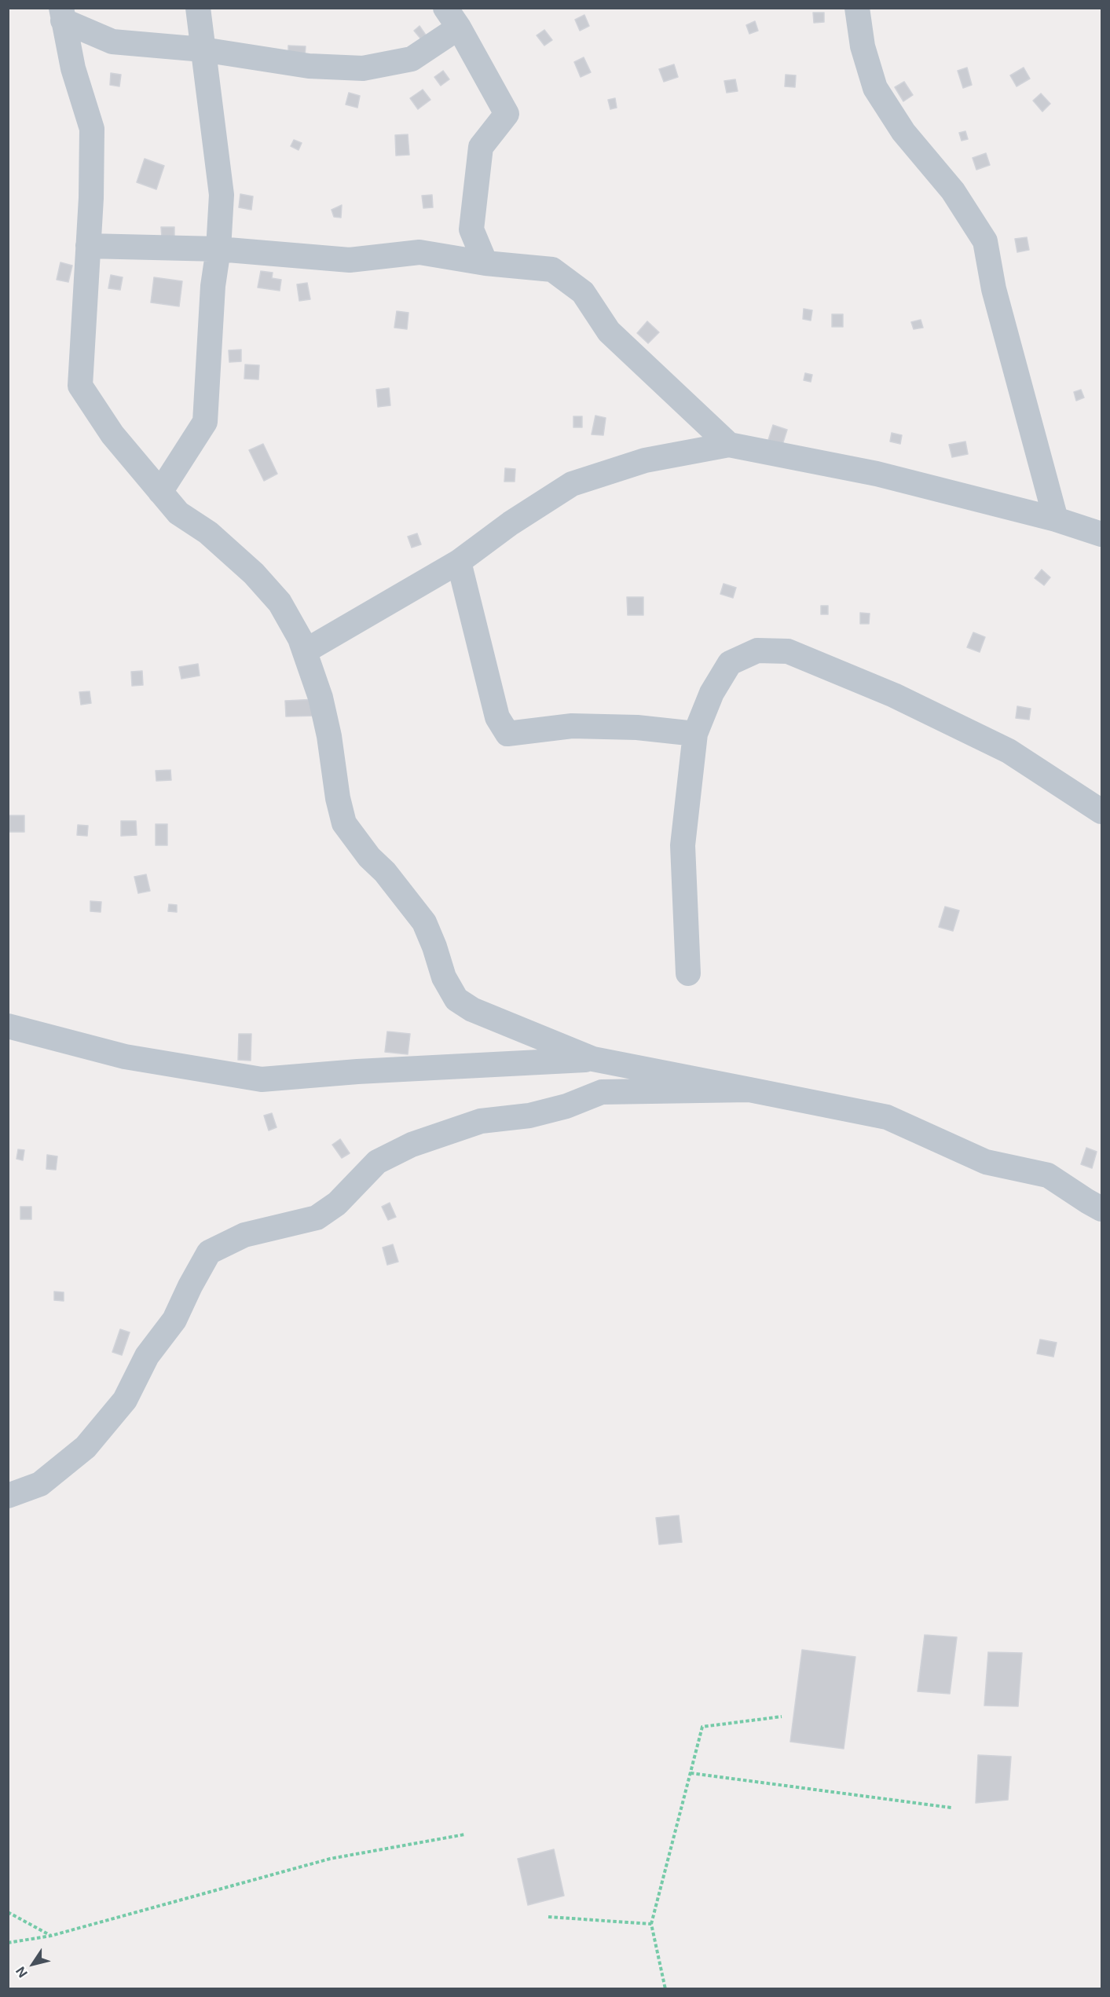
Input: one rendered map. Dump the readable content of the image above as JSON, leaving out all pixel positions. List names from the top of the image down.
{
  "north": "bottom left"
}
